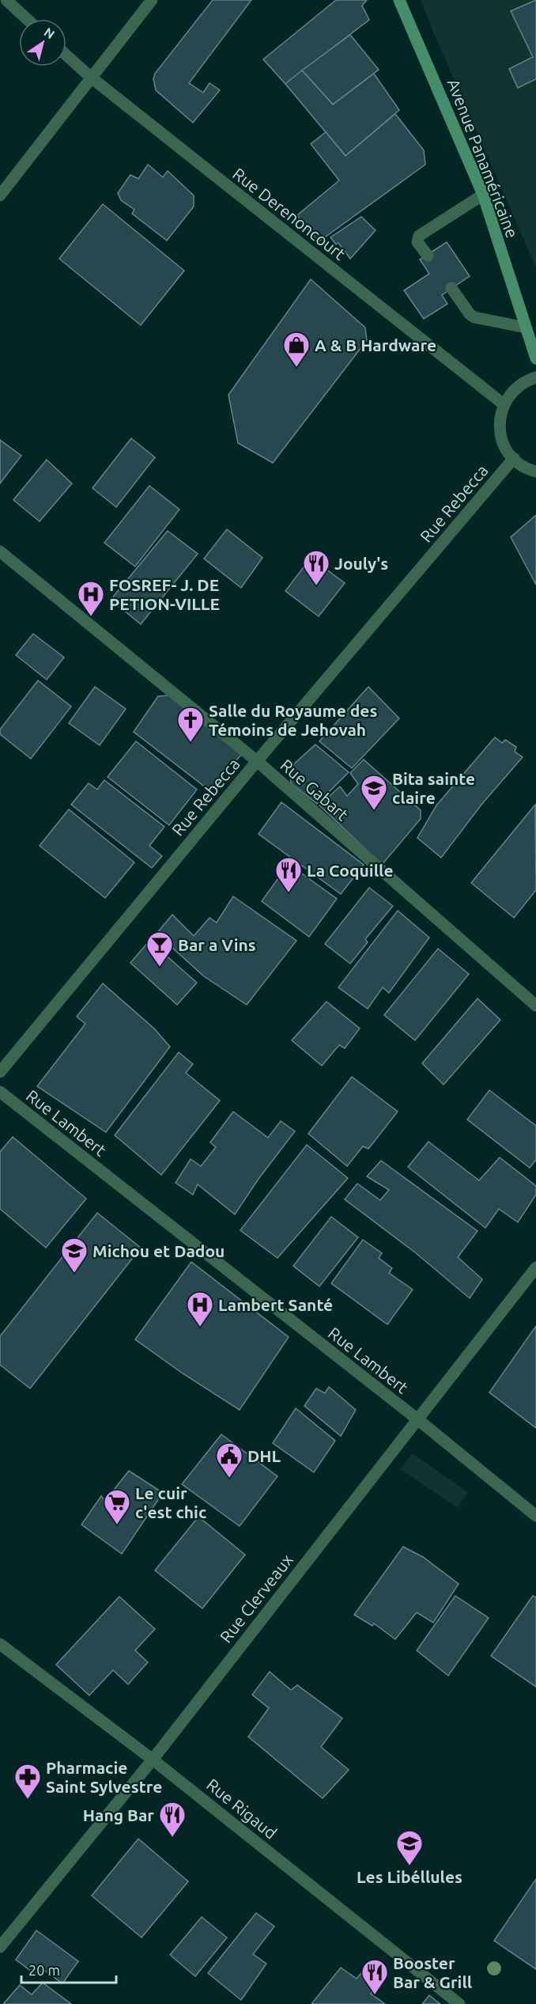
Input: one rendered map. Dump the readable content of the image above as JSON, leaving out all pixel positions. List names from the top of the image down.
{
  "streets": {
    "main road": ["Avenue Panaméricaine"],
    "street": [
      "Rue Derenoncourt",
      "Rue Rebecca",
      "Rue Gabart",
      "Rue Lambert",
      "Rue Clerveaux",
      "Rue Rigaud"
    ]
  },
  "crossings": [
    ["Rue Rebecca", "Rue Gabart"],
    ["Rue Lambert", "Rue Clerveaux"],
    ["Rue Clerveaux", "Rue Rigaud"]
  ],
  "places": {
    "shop": ["A & B Hardware"],
    "restaurant": [
      "Jouly's",
      "La Coquille",
      "Hang Bar",
      "Booster Bar & Grill"
    ],
    "hospital": ["FOSREF- J. DE PETION-VILLE", "Lambert Santé"],
    "church": ["Salle du Royaume des Témoins de Jehovah"],
    "school or university": ["Bita sainte claire", "Michou et Dadou", "Les Libéllules"],
    "bar": ["Bar a Vins"],
    "public building": ["DHL"],
    "supermarket": ["Le cuir c'est chic"],
    "pharmacy": ["Pharmacie Saint Sylvestre"]
  },
  "scale_bar": "20 m",
  "north": "top right"
}
